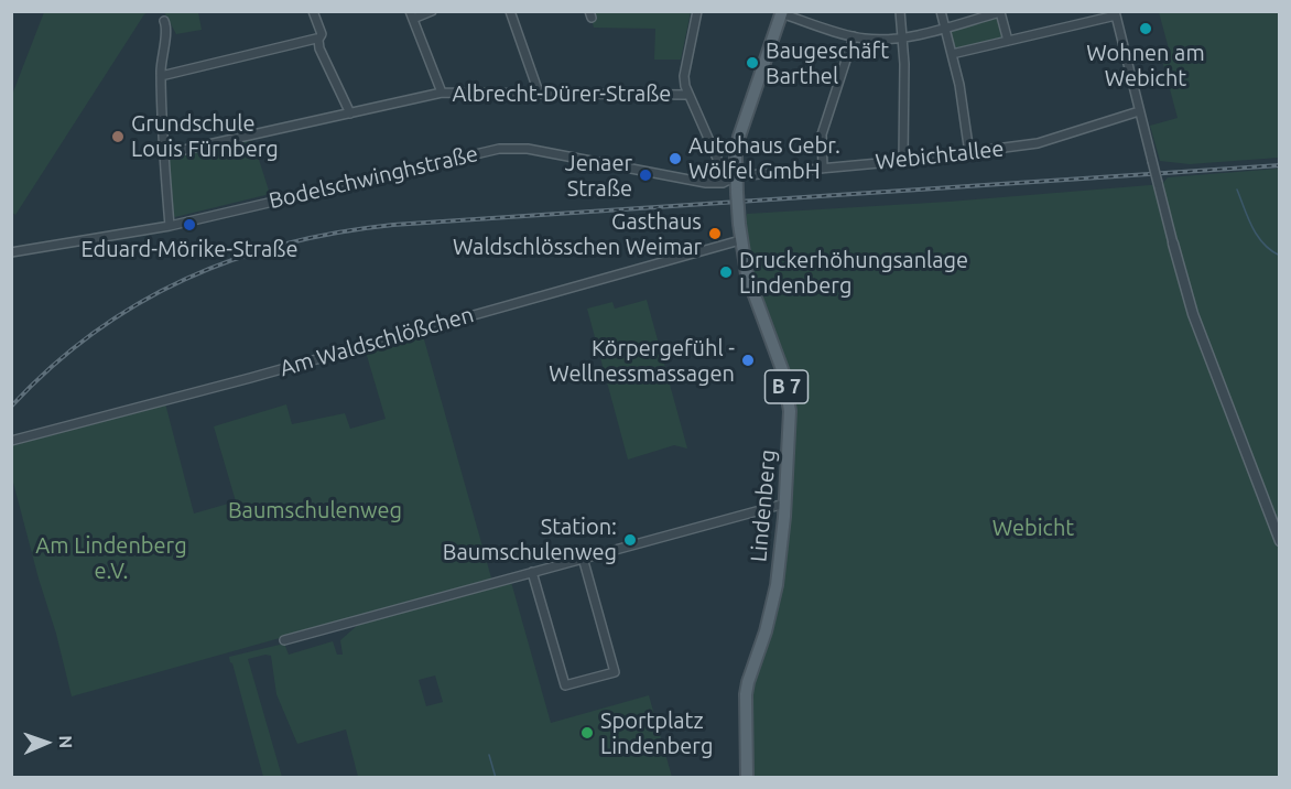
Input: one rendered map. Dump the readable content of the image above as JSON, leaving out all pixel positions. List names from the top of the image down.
{
  "streets": {
    "main road": ["B 7", "Lindenberg"],
    "street": [
      "Albrecht-Dürer-Straße",
      "Webichtallee",
      "Bodelschwinghstraße",
      "Am Waldschlößchen"
    ]
  },
  "crossings": [
    ["Webichtallee", "Bodelschwinghstraße"],
    ["Webichtallee", "B 7"],
    ["Bodelschwinghstraße", "B 7"],
    ["Am Waldschlößchen", "B 7"],
    ["Am Waldschlößchen", "Lindenberg"],
    ["B 7", "Lindenberg"]
  ],
  "parks": ["Baumschulenweg", "Webicht", "Am Lindenberg e.V."],
  "places": [
    "Wohnen am Webicht",
    "Baugeschäft Barthel",
    "Grundschule Louis Fürnberg",
    "Autohaus Gebr. Wölfel GmbH",
    "Jenaer Straße",
    "Eduard-Mörike-Straße",
    "Gasthaus Waldschlösschen Weimar",
    "Druckerhöhungsanlage Lindenberg",
    "Körpergefühl - Wellnessmassagen",
    "Station: Baumschulenweg",
    "Sportplatz Lindenberg"
  ],
  "north": "right"
}
